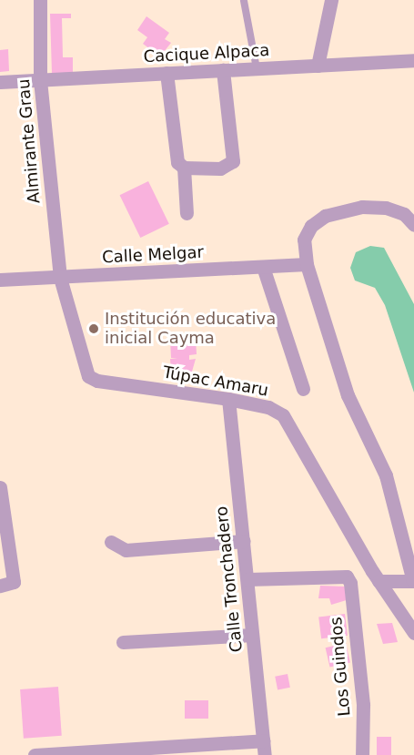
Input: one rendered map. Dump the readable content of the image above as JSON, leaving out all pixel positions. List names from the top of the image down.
{
  "streets": {
    "street": [
      "Cacique Alpaca",
      "Almirante Grau",
      "Calle Melgar",
      "Túpac Amaru",
      "Calle Tronchadero",
      "Los Guindos"
    ]
  },
  "crossings": [
    ["Cacique Alpaca", "Almirante Grau"],
    ["Almirante Grau", "Calle Melgar"],
    ["Almirante Grau", "Túpac Amaru"],
    ["Calle Melgar", "Túpac Amaru"],
    ["Túpac Amaru", "Calle Tronchadero"],
    ["Calle Tronchadero", "Los Guindos"]
  ],
  "places": ["Institución educativa inicial Cayma"]
}
